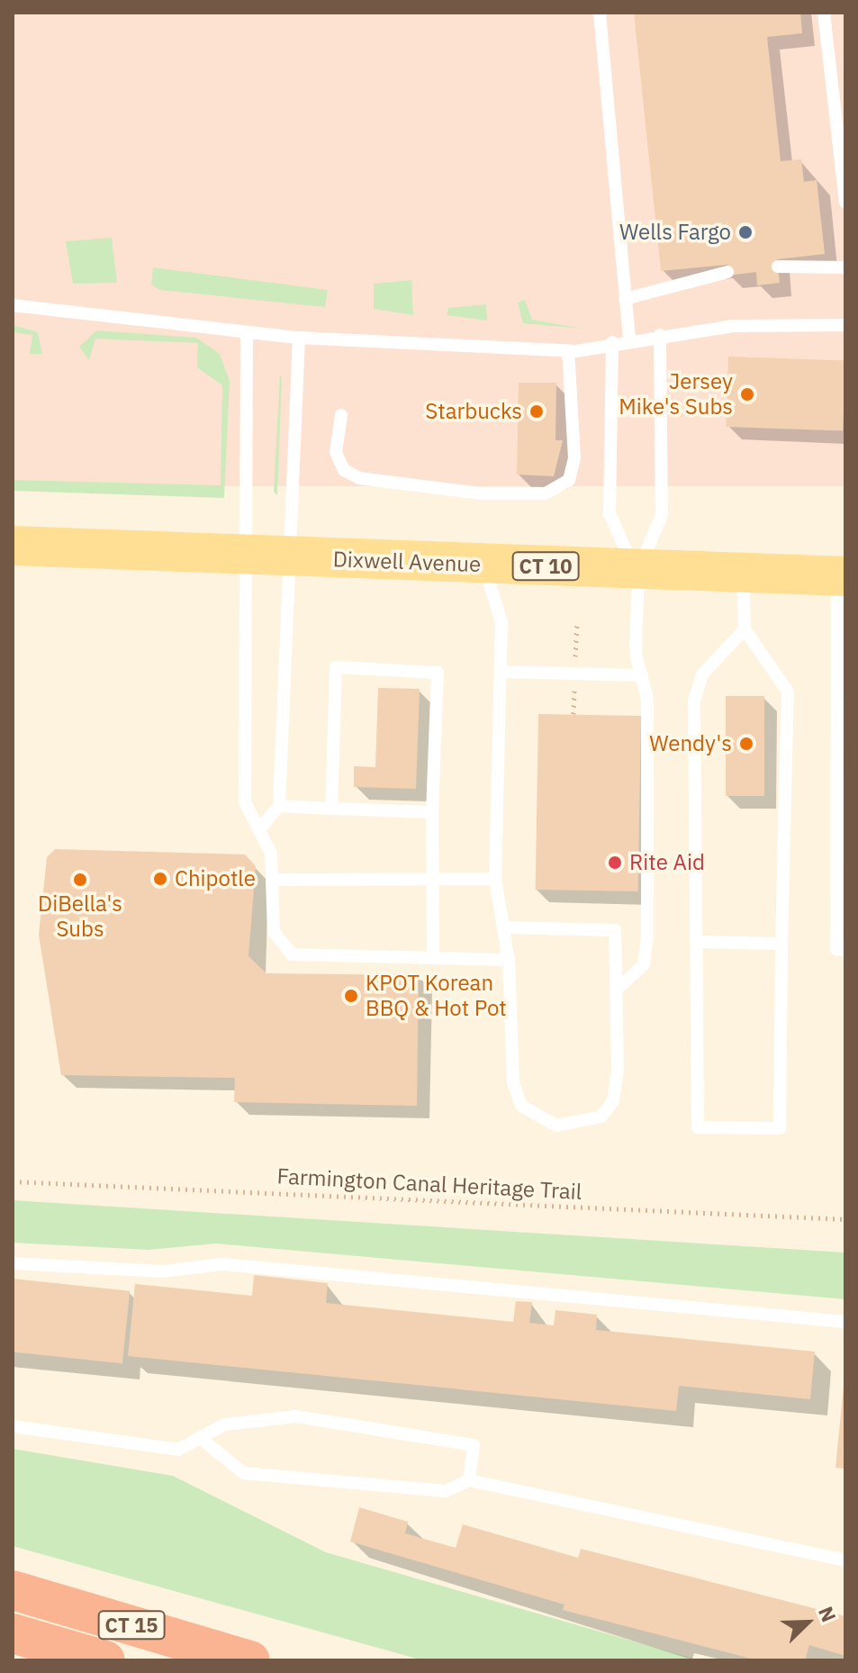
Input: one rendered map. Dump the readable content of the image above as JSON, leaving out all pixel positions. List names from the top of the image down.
{
  "streets": {
    "highway": ["CT 15"],
    "main road": ["Dixwell Avenue", "CT 10"],
    "path": ["Farmington Canal Heritage Trail"]
  },
  "places": [
    "Wells Fargo",
    "Jersey Mike's Subs",
    "Starbucks",
    "Wendy's",
    "Rite Aid",
    "Chipotle",
    "DiBella's Subs",
    "KPOT Korean BBQ & Hot Pot"
  ],
  "north": "top right"
}
